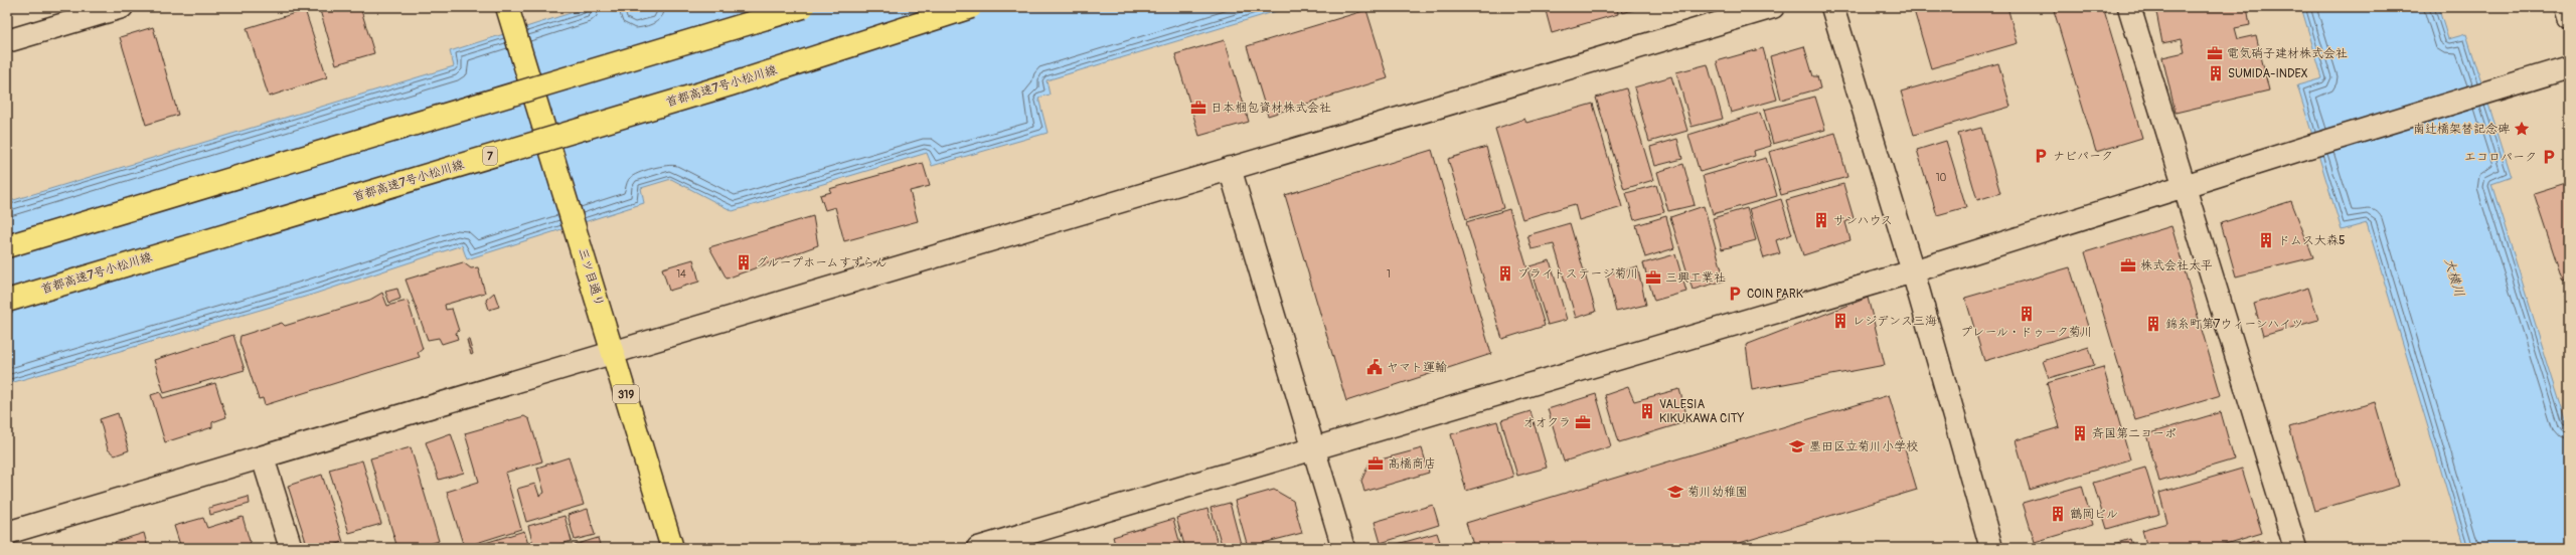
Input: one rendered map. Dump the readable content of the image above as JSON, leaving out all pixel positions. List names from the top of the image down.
{
  "streets": {
    "main road": [
      "首都高速7号小松川線",
      "7",
      "三ツ目通り",
      "319"
    ]
  },
  "water": ["大横川"],
  "places": {
    "office": [
      "電気硝子建材株式会社",
      "日本梱包資材株式会社",
      "株式会社太平",
      "三興工業社",
      "オオクラ",
      "髙橋商店"
    ],
    "building": [
      "SUMIDA-INDEX",
      "サンハウス",
      "ドムス大森5",
      "グループホームすずらん",
      "ブライトステージ菊川",
      "プレール・ドゥーク菊川",
      "レジデンス三海",
      "錦糸町第7ウィーンハイツ",
      "VALESIA KIKUKAWA CITY",
      "斉国第二コーポ",
      "鶴岡ビル"
    ],
    "place": ["南辻橋架替記念碑"],
    "parking": ["ナビパーク", "エコロパーク", "COIN PARK"],
    "public building": ["ヤマト運輸"],
    "school or university": ["墨田区立菊川小学校", "菊川幼稚園"]
  },
  "house_numbers": ["10", "14", "1"]
}
